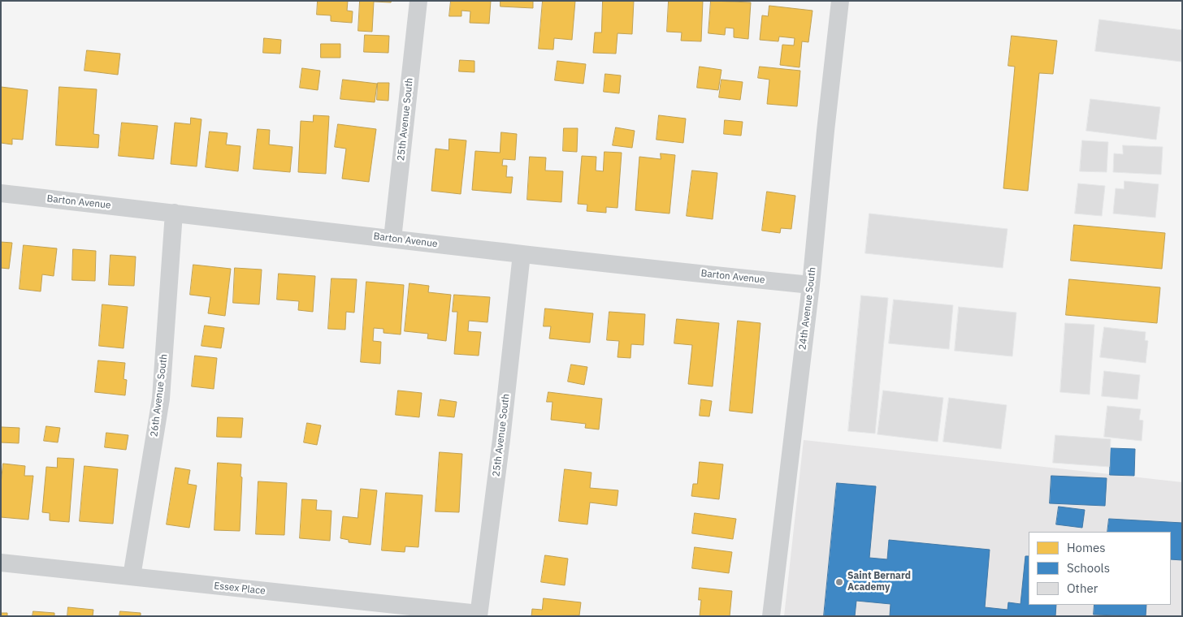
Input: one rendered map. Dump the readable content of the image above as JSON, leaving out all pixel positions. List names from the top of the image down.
{
  "streets": {
    "street": [
      "25th Avenue South",
      "Barton Avenue",
      "24th Avenue South",
      "26th Avenue South",
      "Essex Place"
    ]
  },
  "crossings": [
    ["25th Avenue South", "Barton Avenue"],
    ["25th Avenue South", "Essex Place"],
    ["Barton Avenue", "24th Avenue South"],
    ["Barton Avenue", "26th Avenue South"],
    ["26th Avenue South", "Essex Place"]
  ],
  "places": ["Saint Bernard Academy"],
  "legend": ["Homes", "Schools", "Other"]
}
